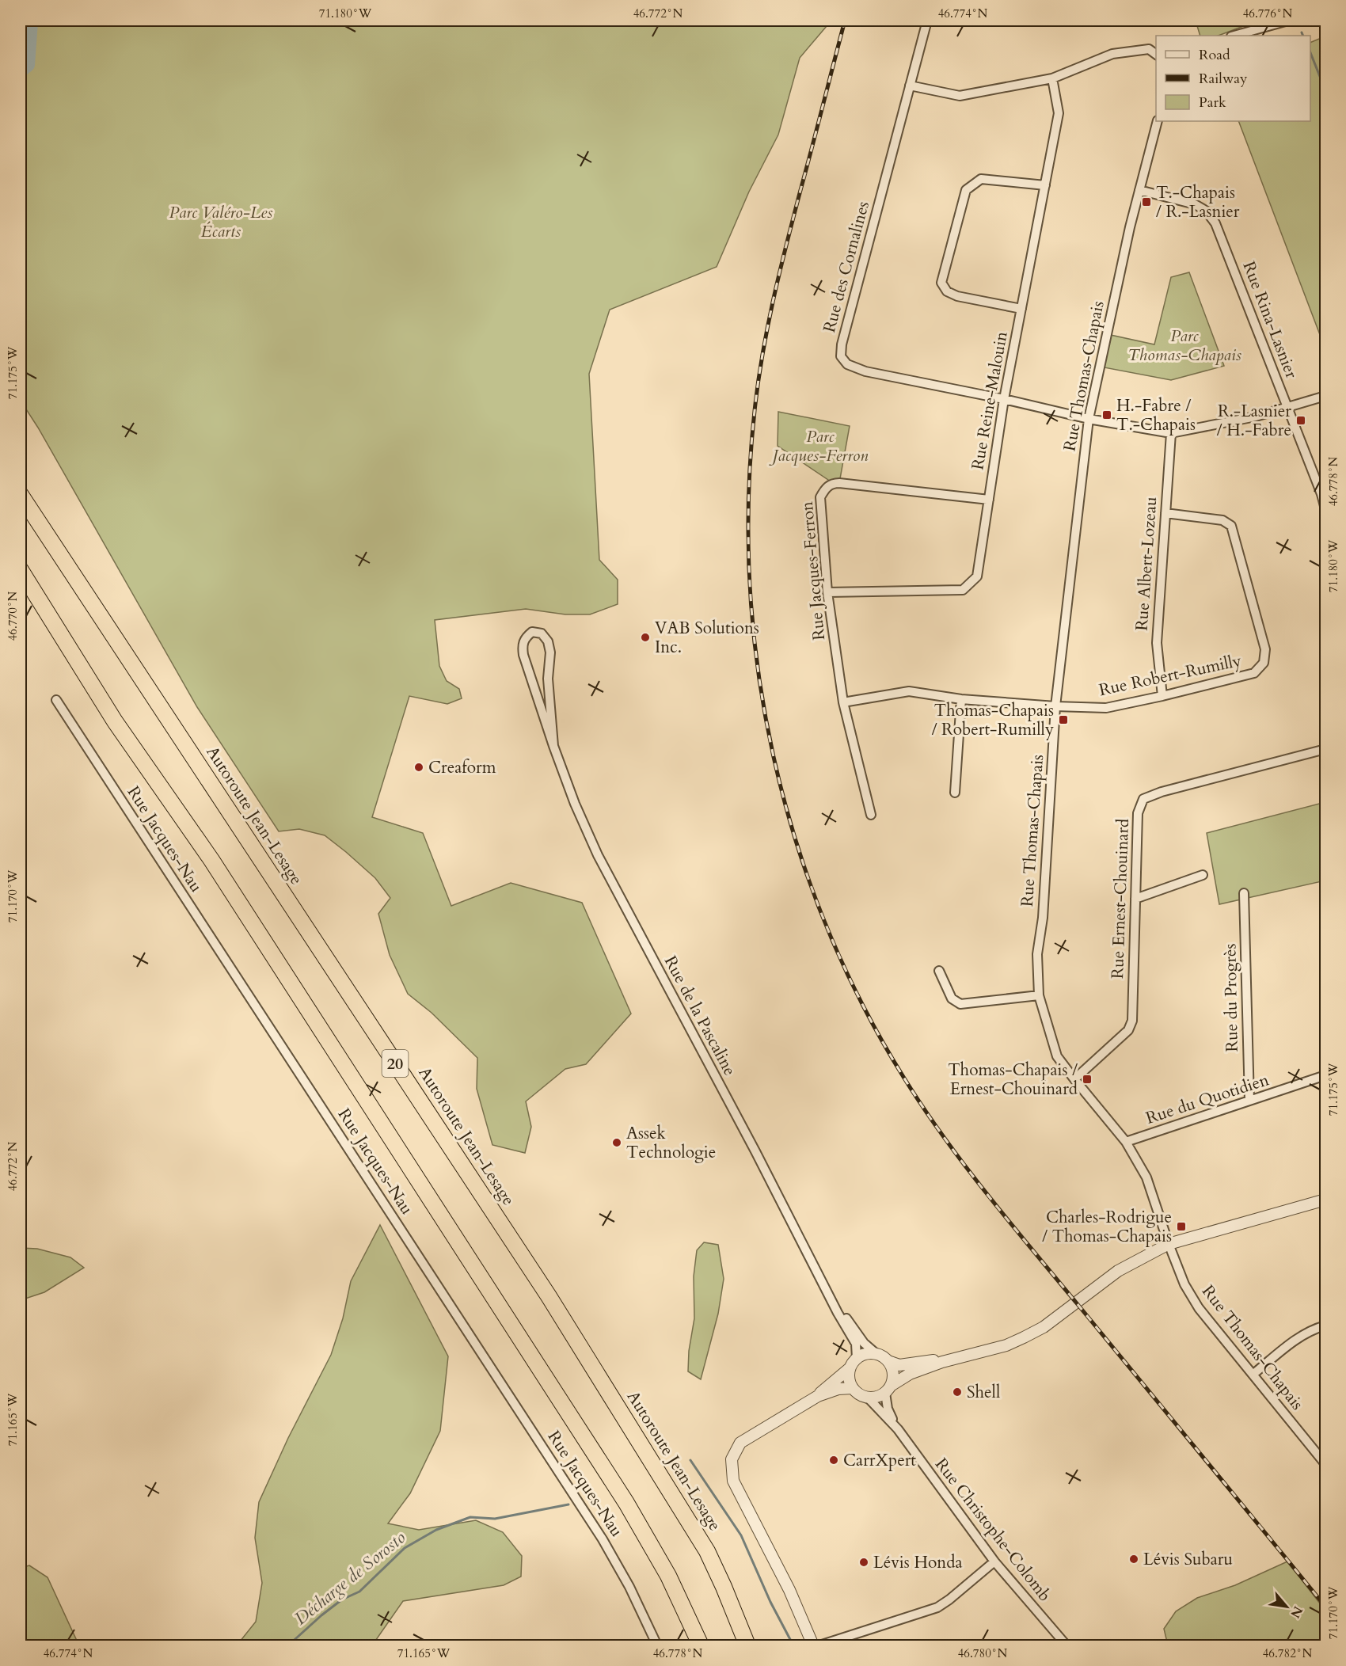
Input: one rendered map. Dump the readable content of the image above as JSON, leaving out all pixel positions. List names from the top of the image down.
{
  "streets": {
    "highway": ["Autoroute Jean-Lesage", "20"],
    "street": [
      "Rue des Cornalines",
      "Rue Rina-Lasnier",
      "Rue Thomas-Chapais",
      "Rue Reine-Malouin",
      "Rue Albert-Lozeau",
      "Rue Jacques-Ferron",
      "Rue Robert-Rumilly",
      "Rue Jacques-Nau",
      "Rue Ernest-Chouinard",
      "Rue du Progrès",
      "Rue de la Pascaline",
      "Rue du Quotidien",
      "Rue Christophe-Colomb"
    ]
  },
  "crossings": [
    ["Rue des Cornalines", "Rue Reine-Malouin"],
    ["Rue Rina-Lasnier", "Rue Thomas-Chapais"],
    ["Rue Thomas-Chapais", "Rue Robert-Rumilly"],
    ["Rue Thomas-Chapais", "Rue Ernest-Chouinard"],
    ["Rue Thomas-Chapais", "Rue du Quotidien"],
    ["Rue Reine-Malouin", "Rue Jacques-Ferron"],
    ["Rue Albert-Lozeau", "Rue Robert-Rumilly"],
    ["Rue Jacques-Ferron", "Rue Robert-Rumilly"],
    ["Rue du Progrès", "Rue du Quotidien"],
    ["Rue de la Pascaline", "Rue Christophe-Colomb"]
  ],
  "water": ["Décharge de Sorosto"],
  "parks": ["Parc Valéro-Les Écarts", "Parc Thomas-Chapais", "Parc Jacques-Ferron"],
  "places": {
    "transit": [
      "T.-Chapais / R.-Lasnier",
      "H.-Fabre / T.-Chapais",
      "R.-Lasnier / H.-Fabre",
      "Thomas-Chapais / Robert-Rumilly",
      "Thomas-Chapais / Ernest-Chouinard",
      "Charles-Rodrigue / Thomas-Chapais"
    ],
    "other": [
      "VAB Solutions Inc.",
      "Creaform",
      "Assek Technologie",
      "Shell",
      "CarrXpert",
      "Lévis Subaru",
      "Lévis Honda"
    ]
  },
  "legend": ["Road", "Railway", "Park"],
  "north": "bottom right",
  "coordinates": [
    "71.180°W",
    "46.772°N",
    "46.774°N",
    "46.776°N",
    "71.175°W",
    "46.778°N",
    "46.770°N",
    "71.170°W",
    "71.165°W",
    "46.780°N",
    "46.782°N"
  ]
}
